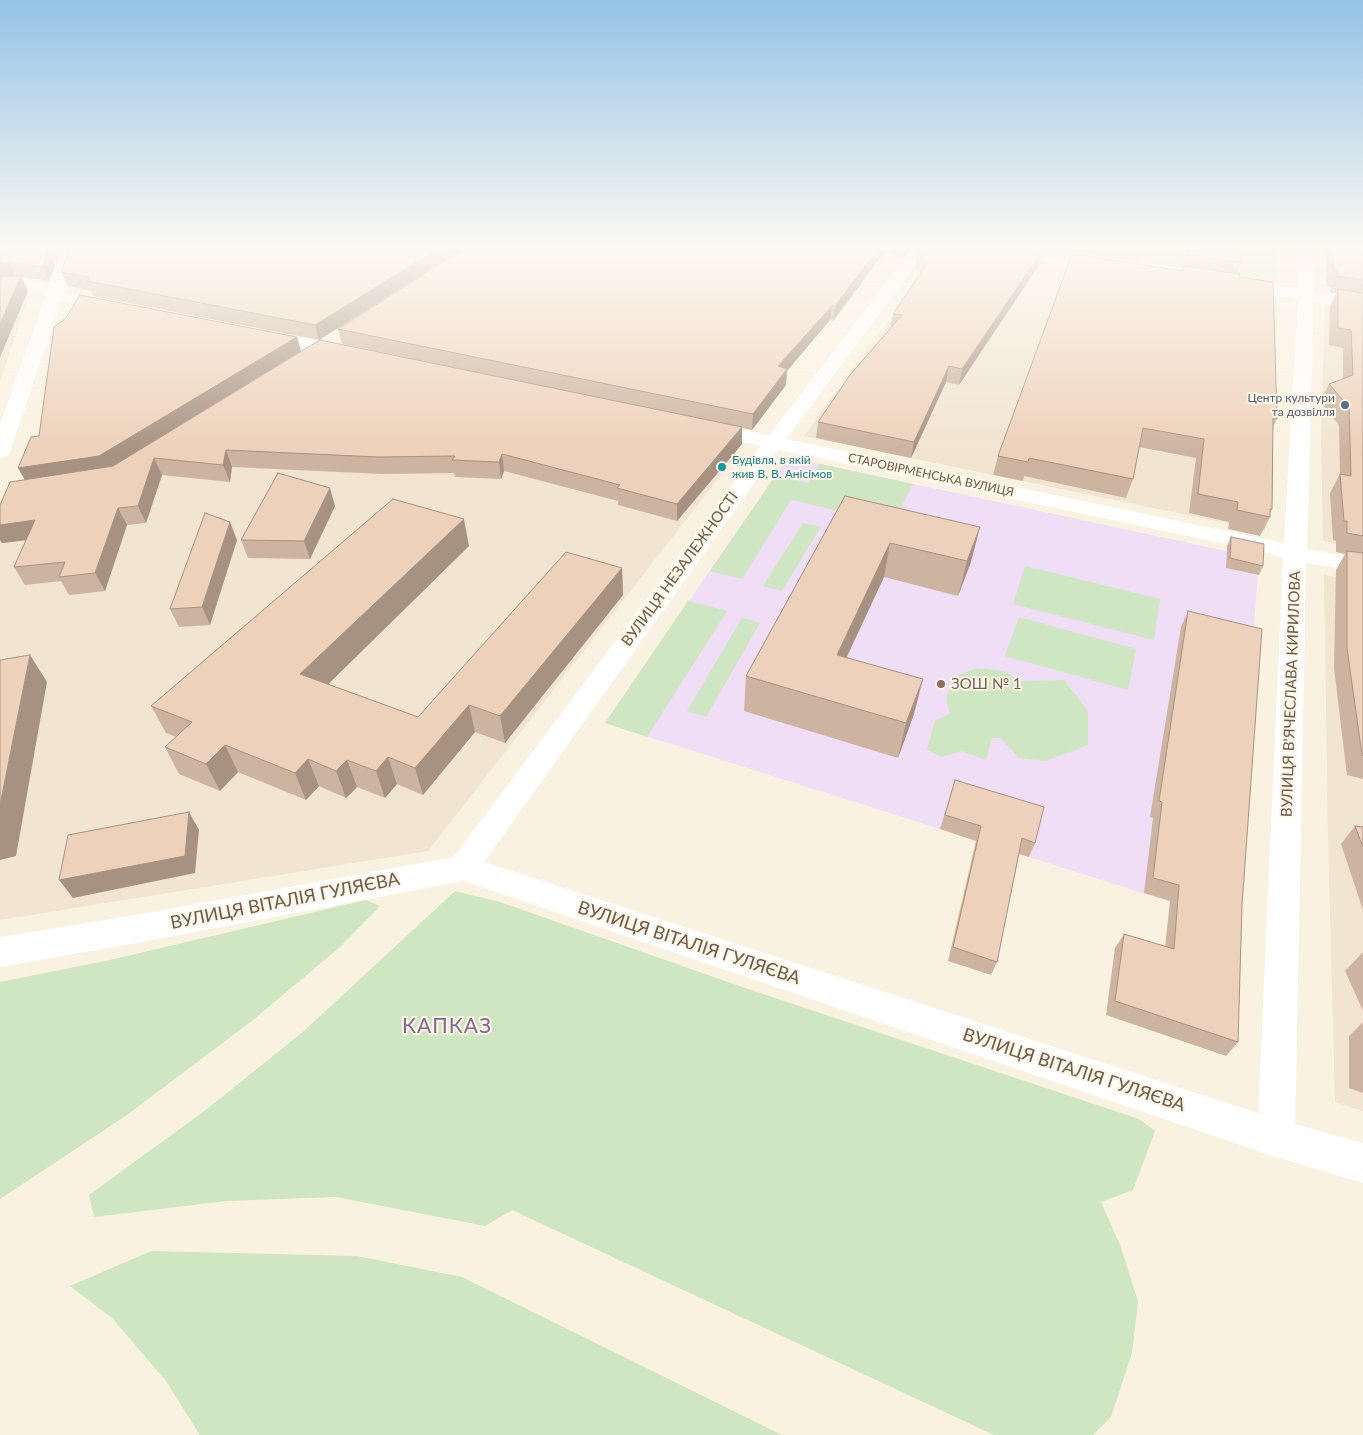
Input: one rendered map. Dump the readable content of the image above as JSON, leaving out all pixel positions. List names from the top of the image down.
{
  "streets": {
    "street": [
      "СТАРОВІРМЕНСЬКА ВУЛИЦЯ",
      "ВУЛИЦЯ НЕЗАЛЕЖНОСТІ",
      "ВУЛИЦЯ В'ЯЧЕСЛАВА КИРИЛОВА",
      "ВУЛИЦЯ ВІТАЛІЯ ГУЛЯЄВА"
    ]
  },
  "crossings": [
    ["СТАРОВІРМЕНСЬКА ВУЛИЦЯ", "ВУЛИЦЯ НЕЗАЛЕЖНОСТІ"],
    ["СТАРОВІРМЕНСЬКА ВУЛИЦЯ", "ВУЛИЦЯ В'ЯЧЕСЛАВА КИРИЛОВА"],
    ["ВУЛИЦЯ НЕЗАЛЕЖНОСТІ", "ВУЛИЦЯ ВІТАЛІЯ ГУЛЯЄВА"],
    ["ВУЛИЦЯ В'ЯЧЕСЛАВА КИРИЛОВА", "ВУЛИЦЯ ВІТАЛІЯ ГУЛЯЄВА"]
  ],
  "districts": ["КАПКАЗ"],
  "places": ["Центр культури та дозвілля", "Будівля, в якій жив В. В. Анісімов", "ЗОШ № 1"]
}
